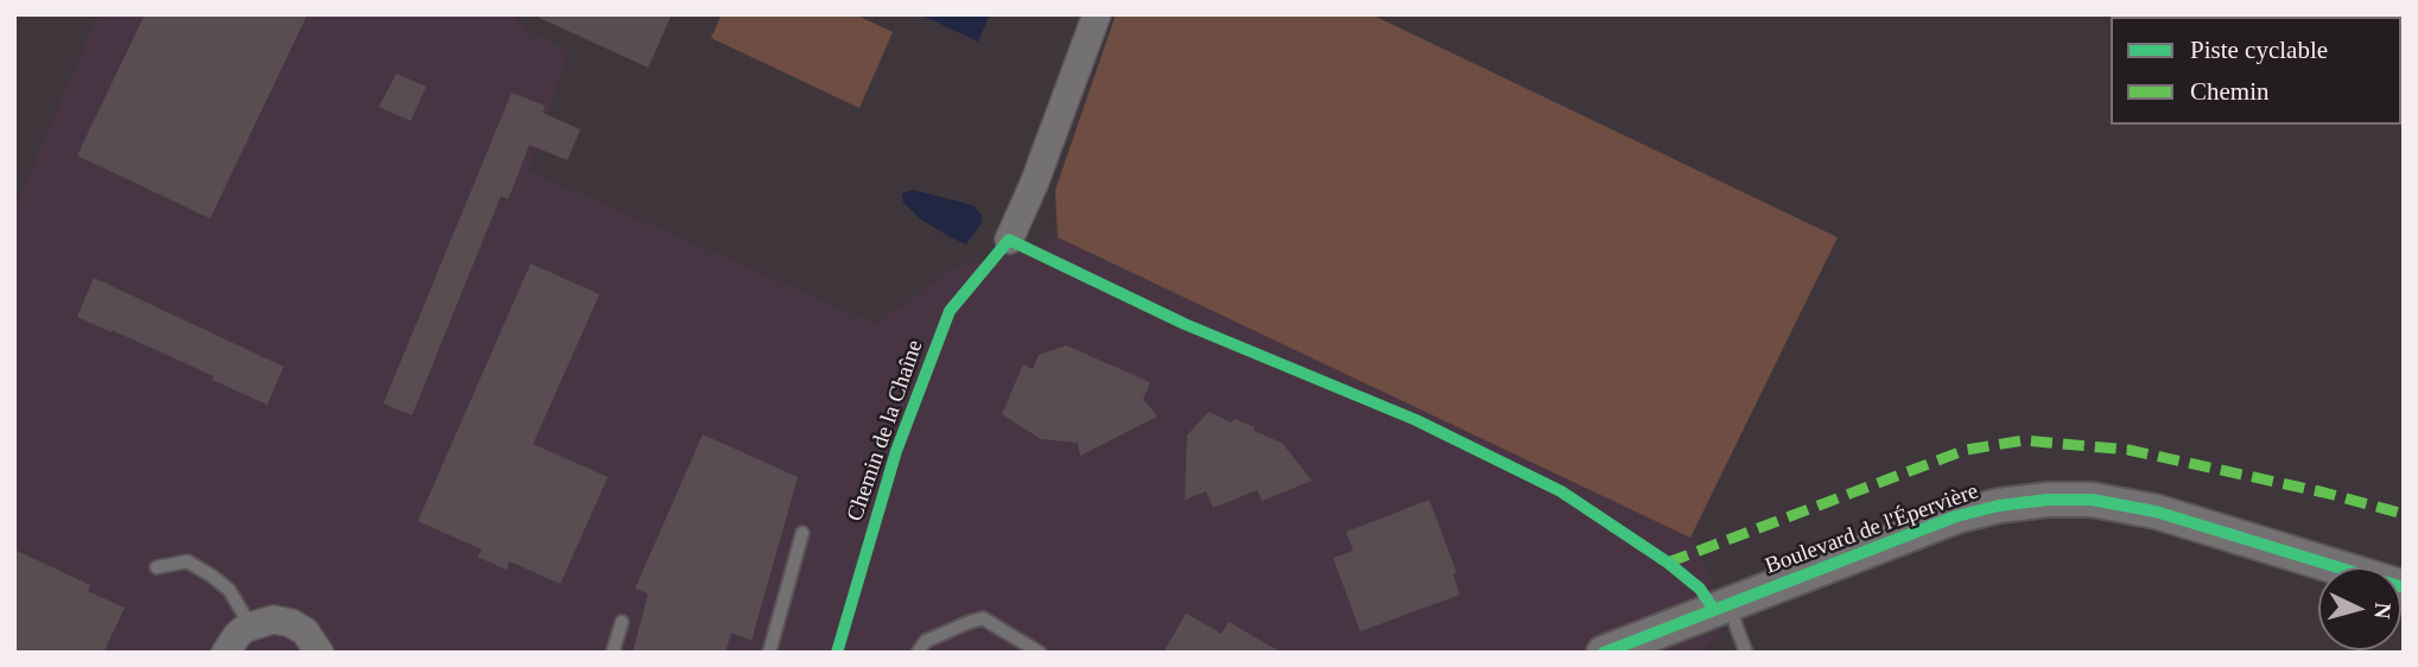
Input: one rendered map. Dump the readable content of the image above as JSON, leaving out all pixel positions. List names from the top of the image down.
{
  "streets": {
    "street": ["Boulevard de l'Épervière"],
    "cycle path": ["Chemin de la Chaîne"]
  },
  "legend": ["Piste cyclable", "Chemin"],
  "north": "right"
}
